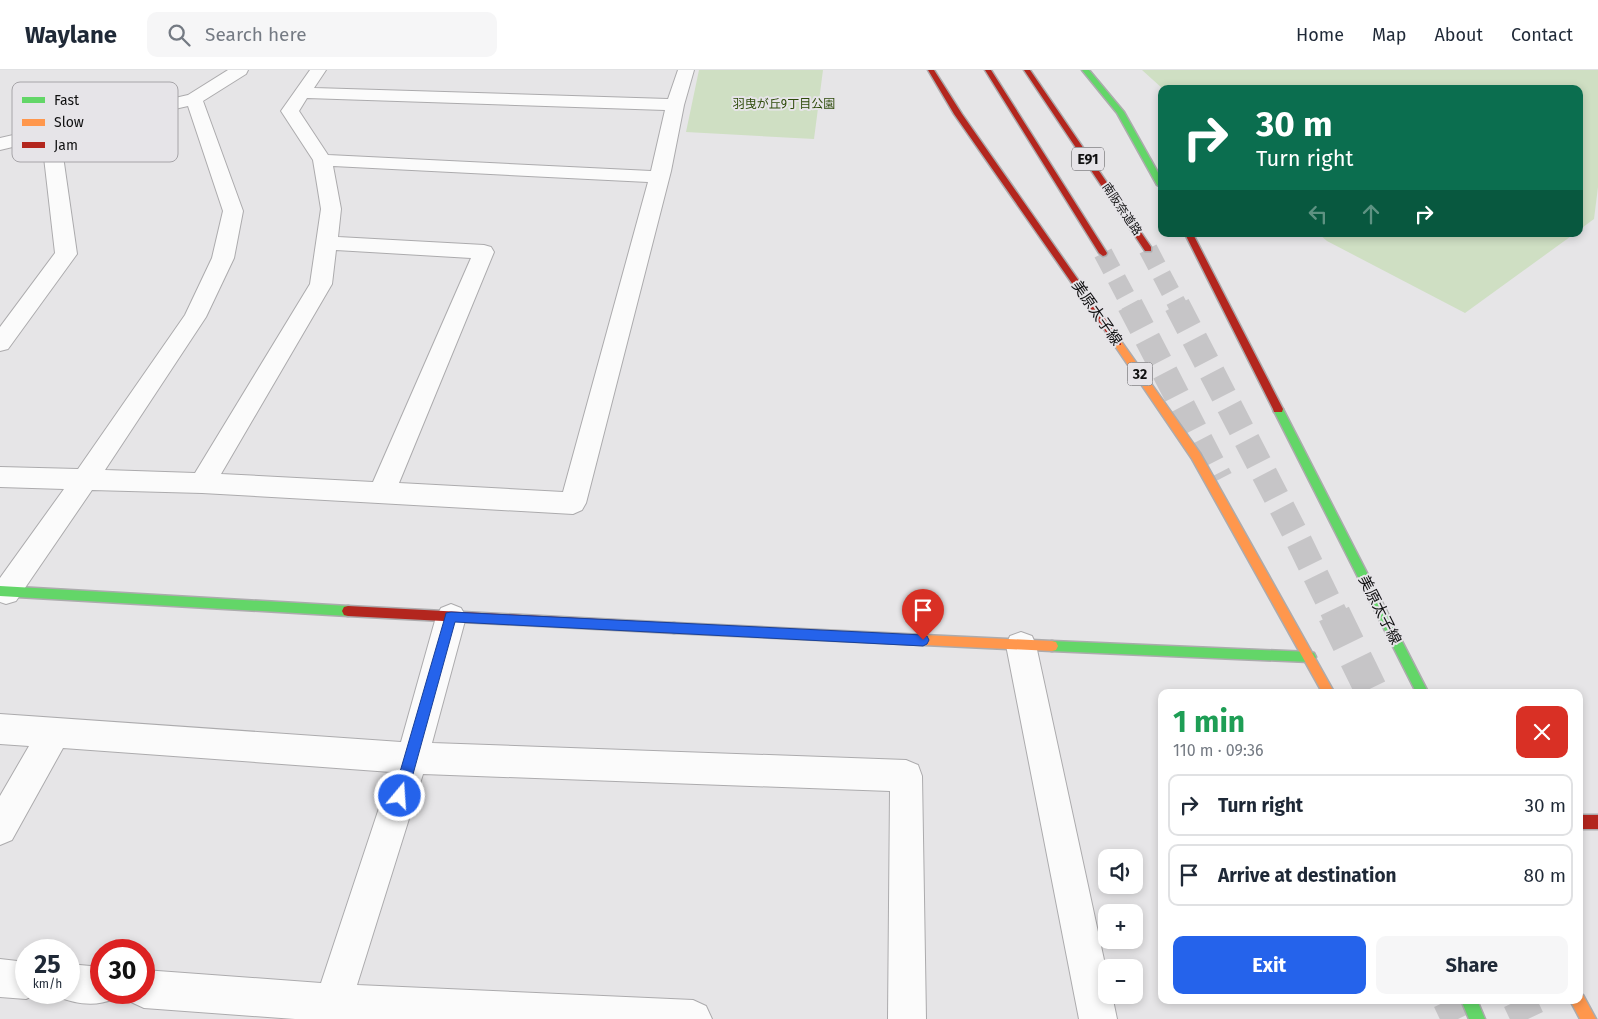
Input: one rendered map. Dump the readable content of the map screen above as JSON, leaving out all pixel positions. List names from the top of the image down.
{
  "streets": {
    "main road": [
      "E91",
      "南阪奈道路",
      "美原太子線",
      "32"
    ]
  },
  "parks": ["羽曳が丘9丁目公園"],
  "legend": ["Fast", "Slow", "Jam"],
  "page": {
    "header": "Waylane",
    "search": "Search here",
    "nav": [
      "Home",
      "Map",
      "About",
      "Contact"
    ],
    "turn": ["30 m", "Turn right"],
    "heading": ["1 min", "110 m · 09:36"],
    "list": [
      {
        "name": "Turn right",
        "value": "30 m"
      },
      {
        "name": "Arrive at destination",
        "value": "80 m"
      }
    ],
    "map_buttons": ["+", "−"],
    "buttons": ["Exit", "Share"],
    "speed": "25 km/h",
    "limit": "30"
  }
}
